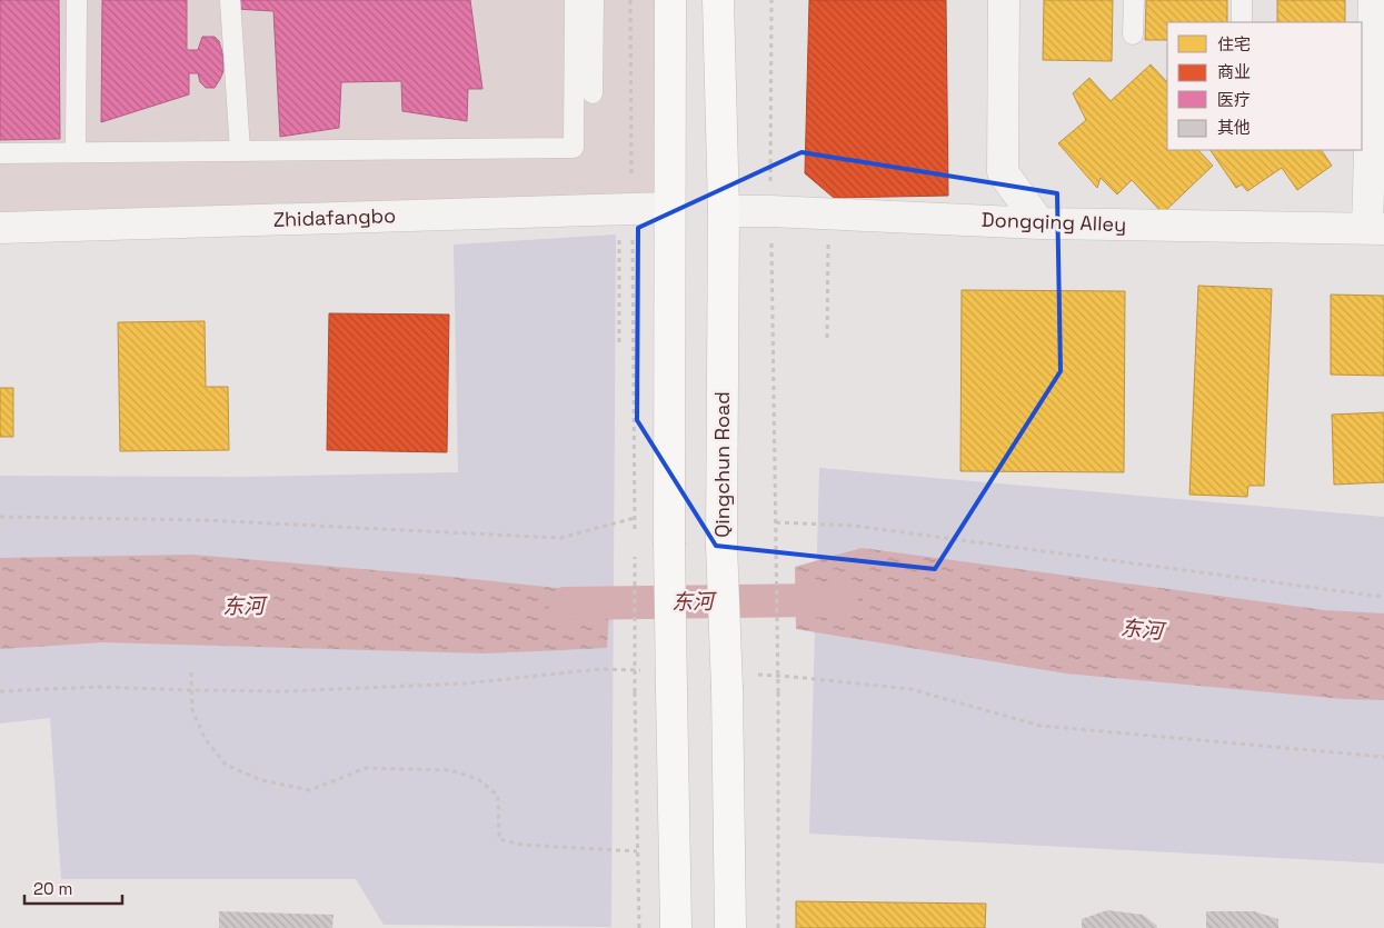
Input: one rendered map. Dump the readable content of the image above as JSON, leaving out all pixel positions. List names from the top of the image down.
{
  "streets": {
    "main road": ["Qingchun Road"],
    "street": ["Zhidafangbo", "Dongqing Alley"]
  },
  "crossings": [
    ["Dongqing Alley", "Qingchun Road"]
  ],
  "water": ["东河"],
  "legend": [
    "住宅",
    "商业",
    "医疗",
    "其他"
  ],
  "scale_bar": "20 m"
}
